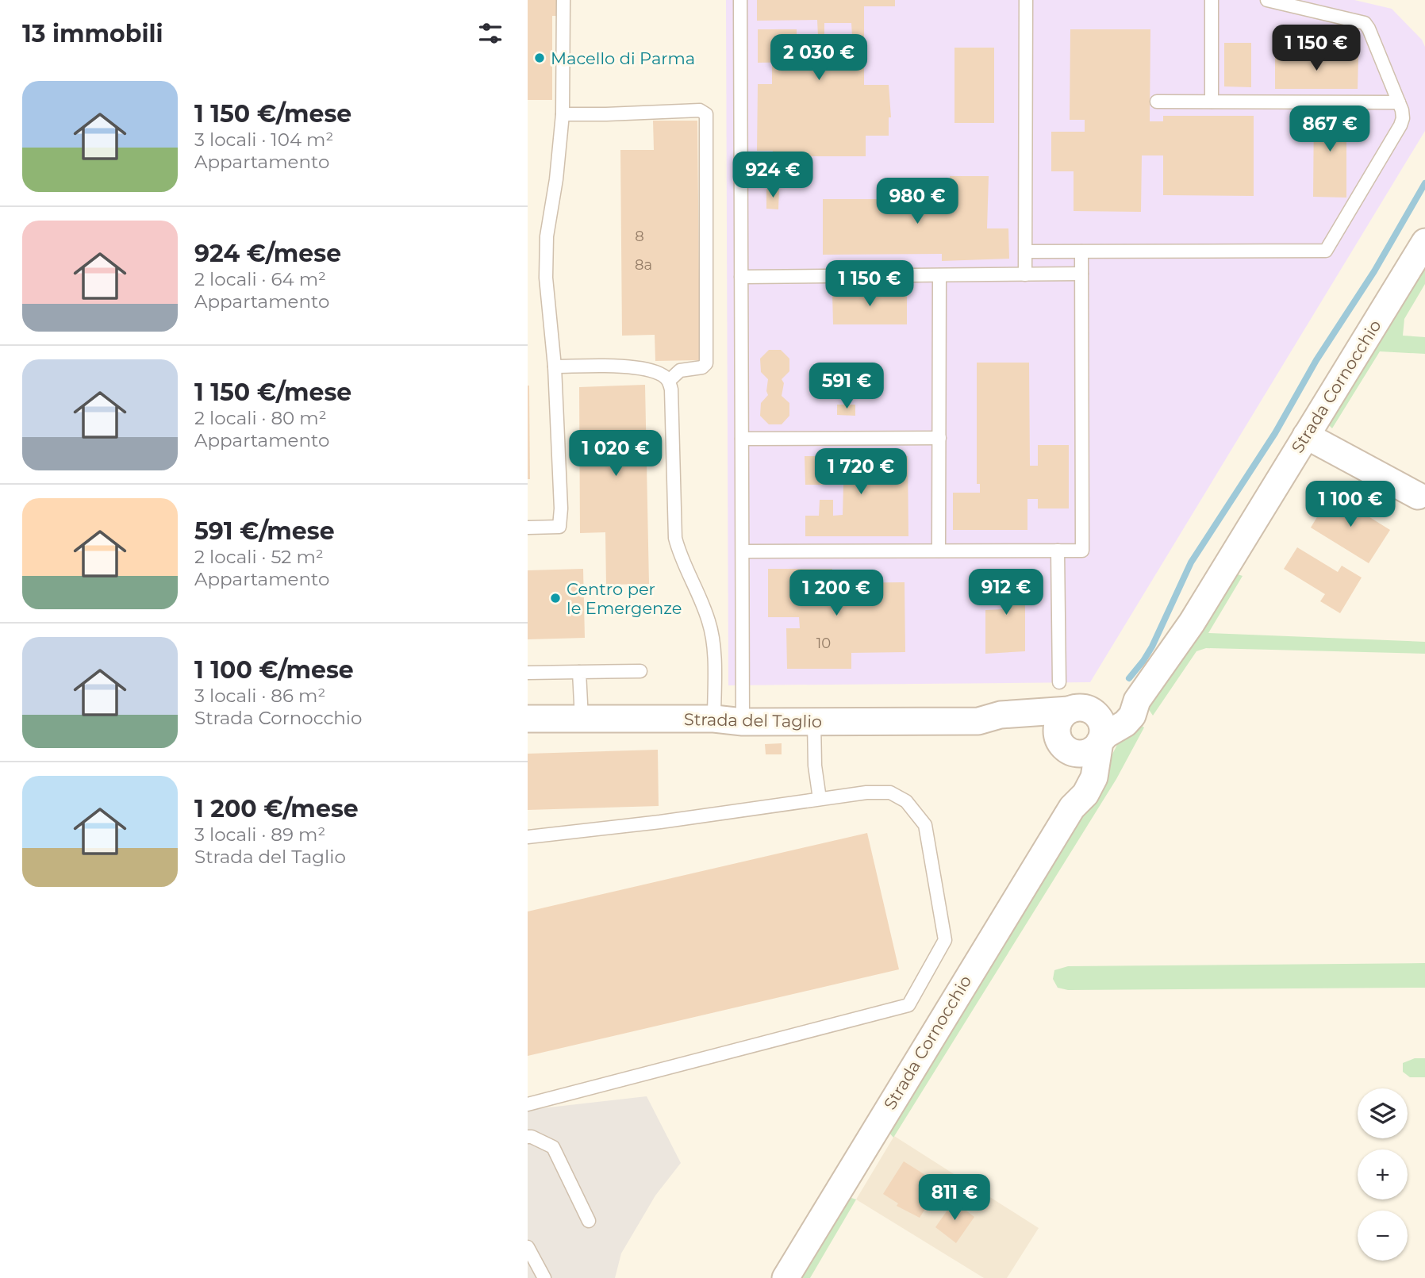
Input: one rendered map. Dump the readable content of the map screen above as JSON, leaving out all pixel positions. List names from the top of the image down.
{
  "streets": {
    "street": ["Strada Cornocchio", "Strada del Taglio"]
  },
  "crossings": [
    ["Strada Cornocchio", "Strada del Taglio"]
  ],
  "places": ["Macello di Parma", "Centro per le Emergenze"],
  "house_numbers": ["8", "8a", "10"],
  "page": {
    "heading": "13 immobili",
    "price": [
      "1 150 €",
      "2 030 €",
      "867 €",
      "924 €",
      "980 €",
      "1 150 €",
      "591 €",
      "1 020 €",
      "1 720 €",
      "1 100 €",
      "912 €",
      "1 200 €",
      "811 €"
    ],
    "list": [
      {
        "name": "1 150 €/mese",
        "note": "3 locali · 104 m² · Appartamento"
      },
      {
        "name": "924 €/mese",
        "note": "2 locali · 64 m² · Appartamento"
      },
      {
        "name": "1 150 €/mese",
        "note": "2 locali · 80 m² · Appartamento"
      },
      {
        "name": "591 €/mese",
        "note": "2 locali · 52 m² · Appartamento"
      },
      {
        "name": "1 100 €/mese",
        "note": "3 locali · 86 m² · Strada Cornocchio"
      },
      {
        "name": "1 200 €/mese",
        "note": "3 locali · 89 m² · Strada del Taglio"
      }
    ],
    "map_buttons": ["+", "−"]
  }
}
